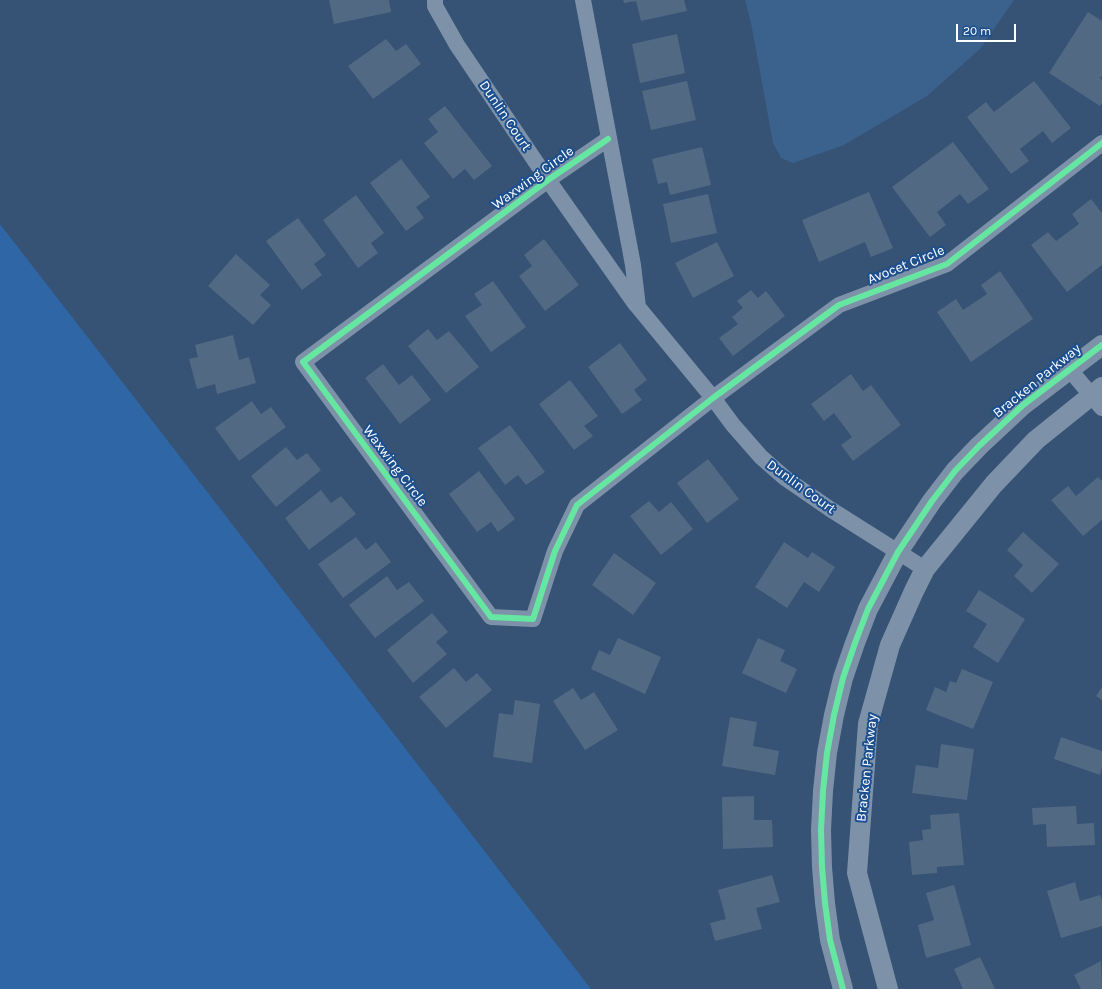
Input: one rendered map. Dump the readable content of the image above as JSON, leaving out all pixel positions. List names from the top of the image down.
{
  "streets": {
    "street": [
      "Dunlin Court",
      "Waxwing Circle",
      "Avocet Circle",
      "Bracken Parkway"
    ]
  },
  "crossings": [
    ["Dunlin Court", "Waxwing Circle"],
    ["Dunlin Court", "Avocet Circle"],
    ["Dunlin Court", "Bracken Parkway"],
    ["Waxwing Circle", "Avocet Circle"]
  ],
  "scale_bar": "20 m"
}
